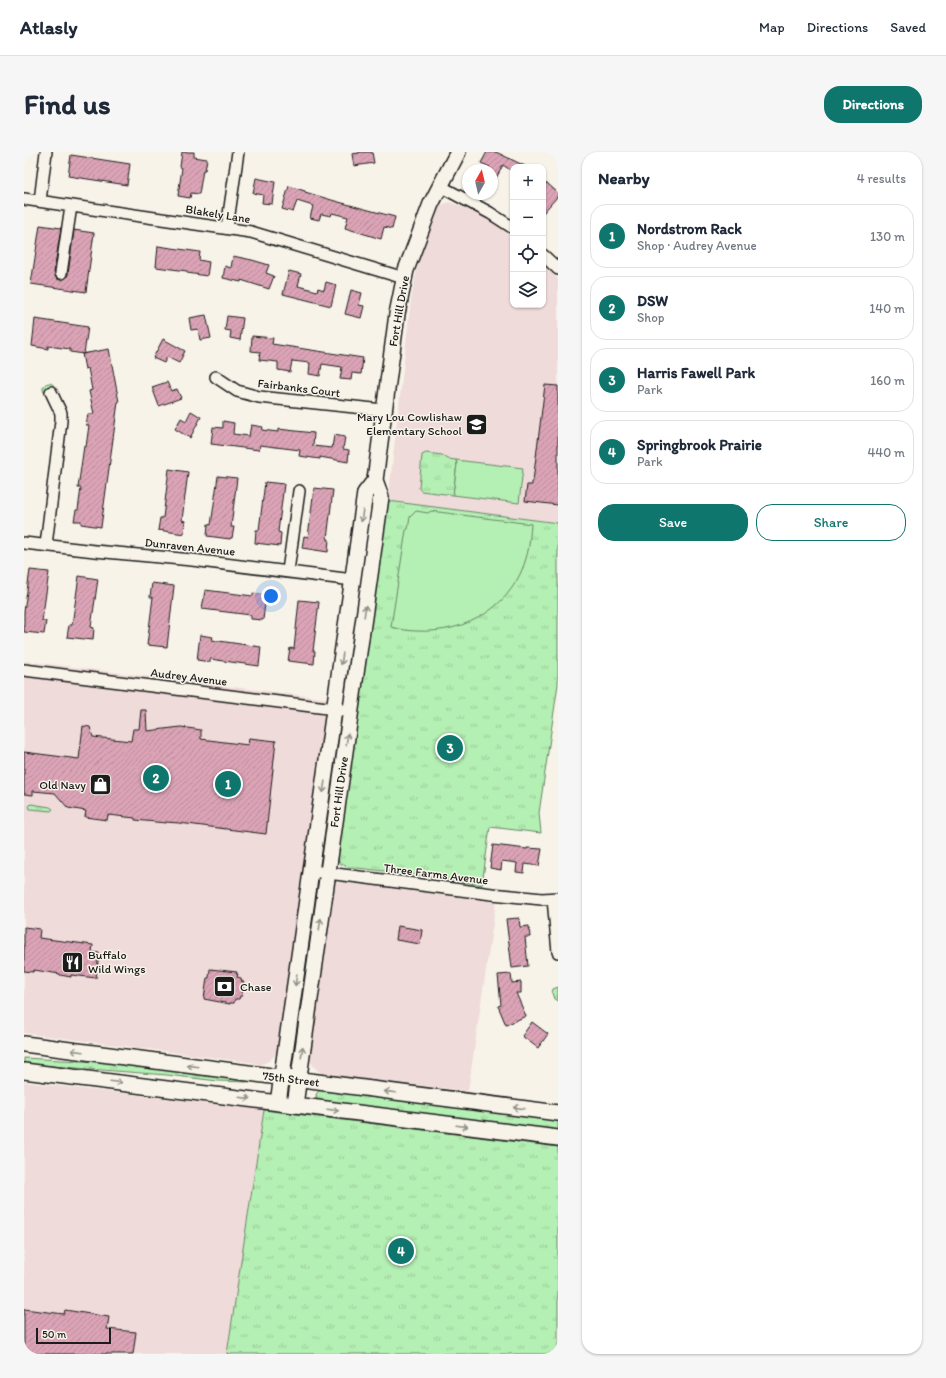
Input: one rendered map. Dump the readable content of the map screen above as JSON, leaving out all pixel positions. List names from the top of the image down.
{
  "streets": {
    "street": [
      "Blakely Lane",
      "Fort Hill Drive",
      "Fairbanks Court",
      "Dunraven Avenue",
      "Audrey Avenue",
      "Three Farms Avenue",
      "75th Street"
    ]
  },
  "crossings": [
    ["Blakely Lane", "Fort Hill Drive"],
    ["Fort Hill Drive", "Fairbanks Court"],
    ["Fort Hill Drive", "Dunraven Avenue"],
    ["Fort Hill Drive", "Audrey Avenue"],
    ["Fort Hill Drive", "Three Farms Avenue"],
    ["Fort Hill Drive", "75th Street"]
  ],
  "places": {
    "school or university": ["Mary Lou Cowlishaw Elementary School"],
    "shop": ["Old Navy"],
    "restaurant": ["Buffalo Wild Wings"],
    "bank": ["Chase"]
  },
  "scale_bar": "50 m",
  "north": "top",
  "page": {
    "header": "Atlasly",
    "nav": ["Map", "Directions", "Saved"],
    "buttons": [
      "Directions",
      ["Save", "Share"]
    ],
    "title": "Find us",
    "heading": ["Nearby", "4 results"],
    "map_buttons": ["+", "−"],
    "list": [
      {
        "mark": "1",
        "name": "Nordstrom Rack",
        "note": "Shop · Audrey Avenue",
        "value": "130 m"
      },
      {
        "mark": "2",
        "name": "DSW",
        "note": "Shop",
        "value": "140 m"
      },
      {
        "mark": "3",
        "name": "Harris Fawell Park",
        "note": "Park",
        "value": "160 m"
      },
      {
        "mark": "4",
        "name": "Springbrook Prairie",
        "note": "Park",
        "value": "440 m"
      }
    ],
    "pins": [
      "3",
      "2",
      "1",
      "4"
    ],
    "scale": "50 m"
  }
}
